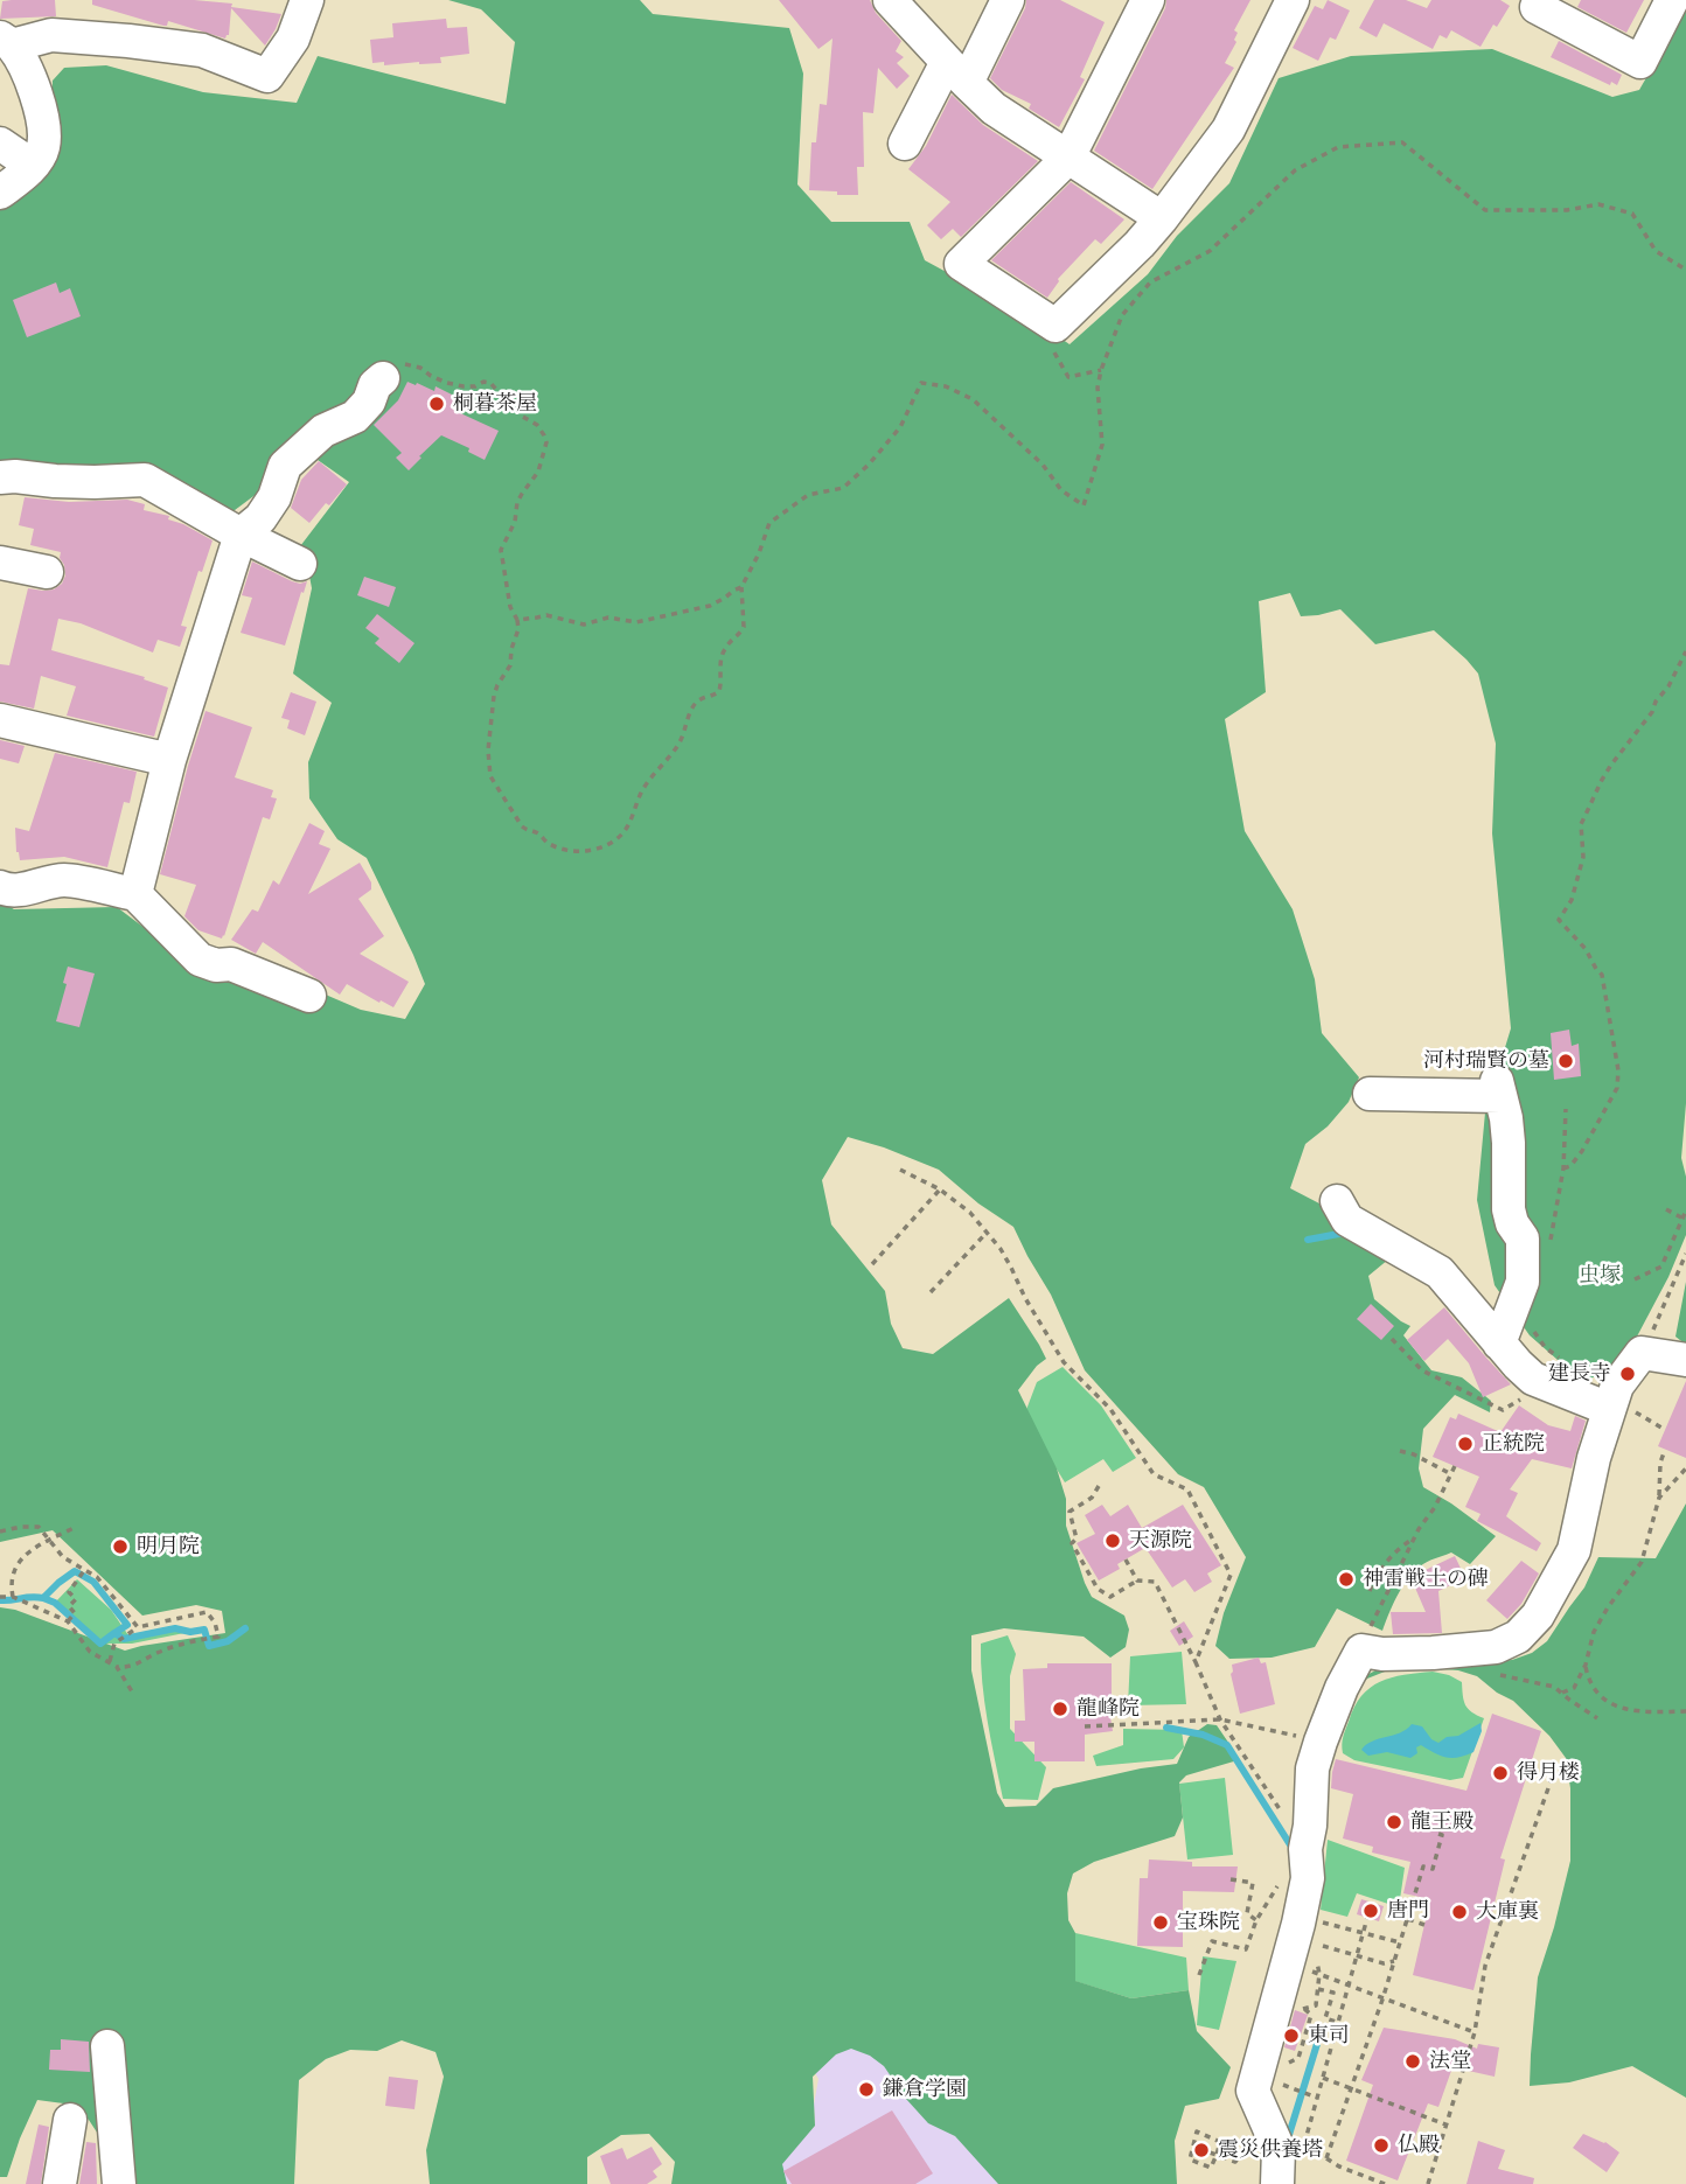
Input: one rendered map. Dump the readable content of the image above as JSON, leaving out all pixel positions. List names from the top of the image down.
{
  "parks": ["虫塚"],
  "places": [
    "桐暮茶屋",
    "河村瑞賢の墓",
    "建長寺",
    "正統院",
    "天源院",
    "明月院",
    "神雷戦士の碑",
    "龍峰院",
    "得月楼",
    "龍王殿",
    "唐門",
    "大庫裏",
    "宝珠院",
    "東司",
    "法堂",
    "鎌倉学園",
    "仏殿",
    "震災供養塔"
  ]
}
